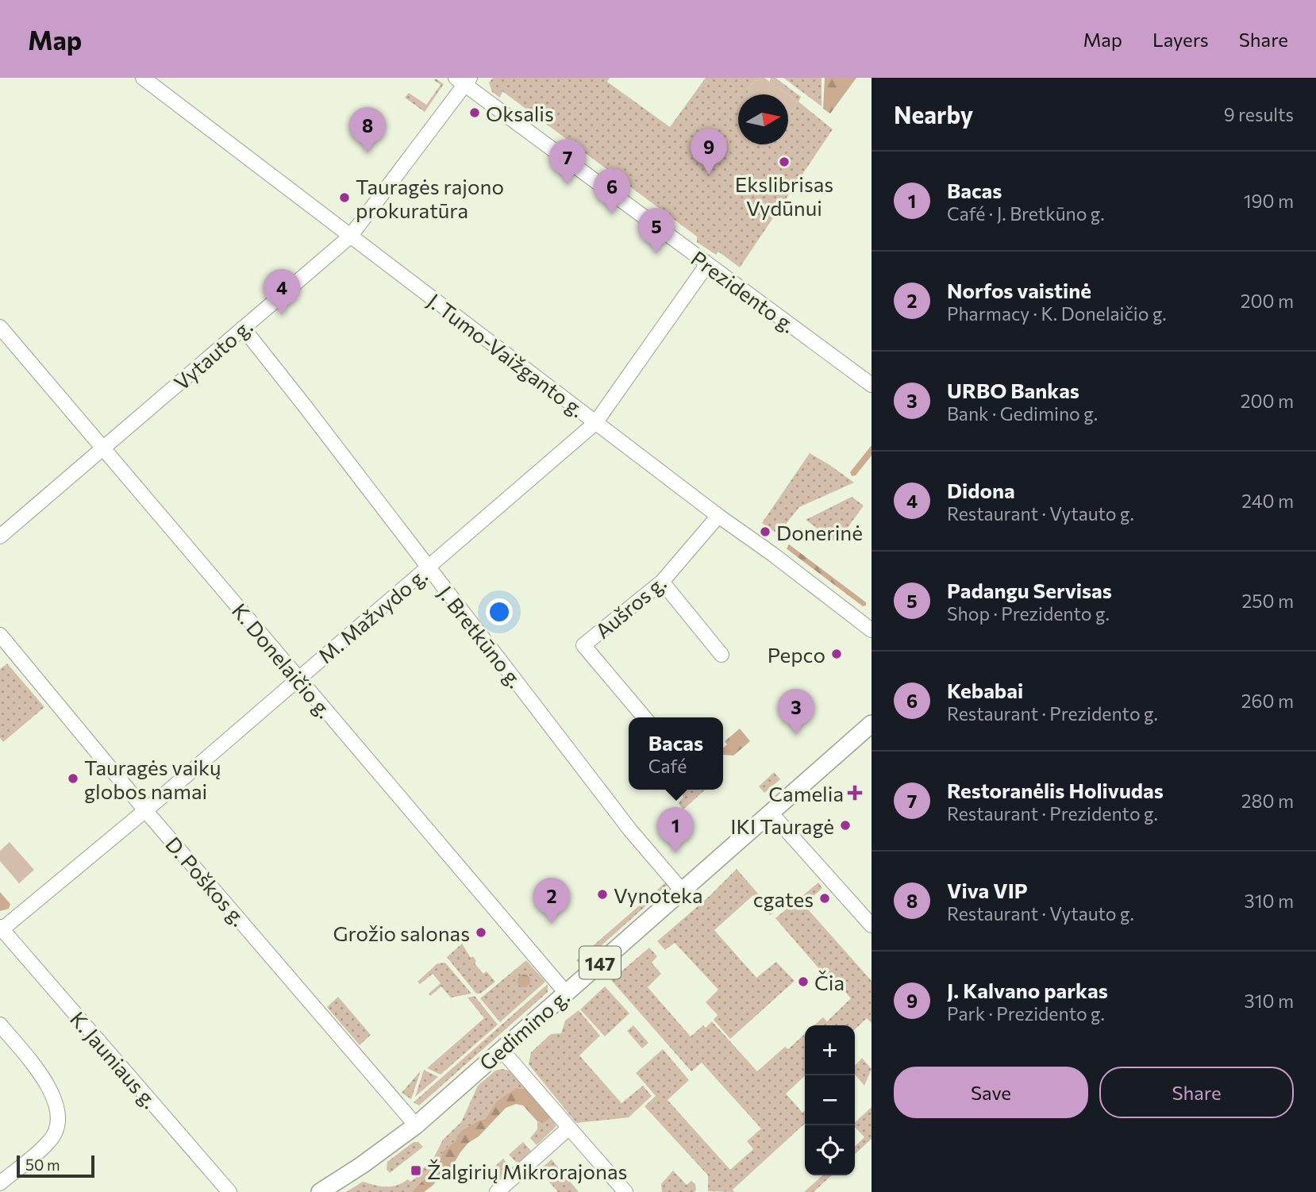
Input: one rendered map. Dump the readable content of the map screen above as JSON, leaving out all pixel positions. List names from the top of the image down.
{
  "streets": {
    "main road": ["147", "Gedimino g."],
    "street": [
      "Prezidento g.",
      "Vytauto g.",
      "J. Tumo-Vaižganto g.",
      "Aušros g.",
      "M. Mažvydo g.",
      "J. Bretkūno g.",
      "K. Donelaičio g.",
      "D. Poškos g.",
      "K. Jauniaus g."
    ]
  },
  "crossings": [
    ["Prezidento g.", "Vytauto g."],
    ["Prezidento g.", "M. Mažvydo g."],
    ["Vytauto g.", "J. Tumo-Vaižganto g."],
    ["Vytauto g.", "J. Bretkūno g."],
    ["Vytauto g.", "K. Donelaičio g."],
    ["J. Tumo-Vaižganto g.", "Aušros g."],
    ["J. Tumo-Vaižganto g.", "M. Mažvydo g."],
    ["M. Mažvydo g.", "J. Bretkūno g."],
    ["M. Mažvydo g.", "K. Donelaičio g."],
    ["M. Mažvydo g.", "D. Poškos g."],
    ["M. Mažvydo g.", "K. Jauniaus g."],
    ["J. Bretkūno g.", "Gedimino g."],
    ["K. Donelaičio g.", "Gedimino g."],
    ["D. Poškos g.", "Gedimino g."]
  ],
  "places": {
    "other": [
      "Oksalis",
      "Ekslibrisas Vydūnui",
      "Tauragės rajono prokuratūra",
      "Donerinė",
      "Pepco",
      "Tauragės vaikų globos namai",
      "IKI Tauragė",
      "Vynoteka",
      "cgates",
      "Grožio salonas",
      "Čia"
    ],
    "health": ["Camelia"],
    "transit": ["Žalgirių Mikrorajonas"]
  },
  "scale_bar": "50 m",
  "north": "right",
  "page": {
    "header": "Map",
    "nav": ["Map", "Layers", "Share"],
    "heading": ["Nearby", "9 results"],
    "pins": [
      "8",
      "9",
      "7",
      "6",
      "5",
      "4",
      "3",
      "1",
      "2"
    ],
    "list": [
      {
        "mark": "1",
        "name": "Bacas",
        "note": "Café · J. Bretkūno g.",
        "value": "190 m"
      },
      {
        "mark": "2",
        "name": "Norfos vaistinė",
        "note": "Pharmacy · K. Donelaičio g.",
        "value": "200 m"
      },
      {
        "mark": "3",
        "name": "URBO Bankas",
        "note": "Bank · Gedimino g.",
        "value": "200 m"
      },
      {
        "mark": "4",
        "name": "Didona",
        "note": "Restaurant · Vytauto g.",
        "value": "240 m"
      },
      {
        "mark": "5",
        "name": "Padangu Servisas",
        "note": "Shop · Prezidento g.",
        "value": "250 m"
      },
      {
        "mark": "6",
        "name": "Kebabai",
        "note": "Restaurant · Prezidento g.",
        "value": "260 m"
      },
      {
        "mark": "7",
        "name": "Restoranėlis Holivudas",
        "note": "Restaurant · Prezidento g.",
        "value": "280 m"
      },
      {
        "mark": "8",
        "name": "Viva VIP",
        "note": "Restaurant · Vytauto g.",
        "value": "310 m"
      },
      {
        "mark": "9",
        "name": "J. Kalvano parkas",
        "note": "Park · Prezidento g.",
        "value": "310 m"
      }
    ],
    "popup": ["Bacas", "Café"],
    "map_buttons": ["+", "−"],
    "buttons": ["Save", "Share"],
    "scale": "50 m"
  }
}
